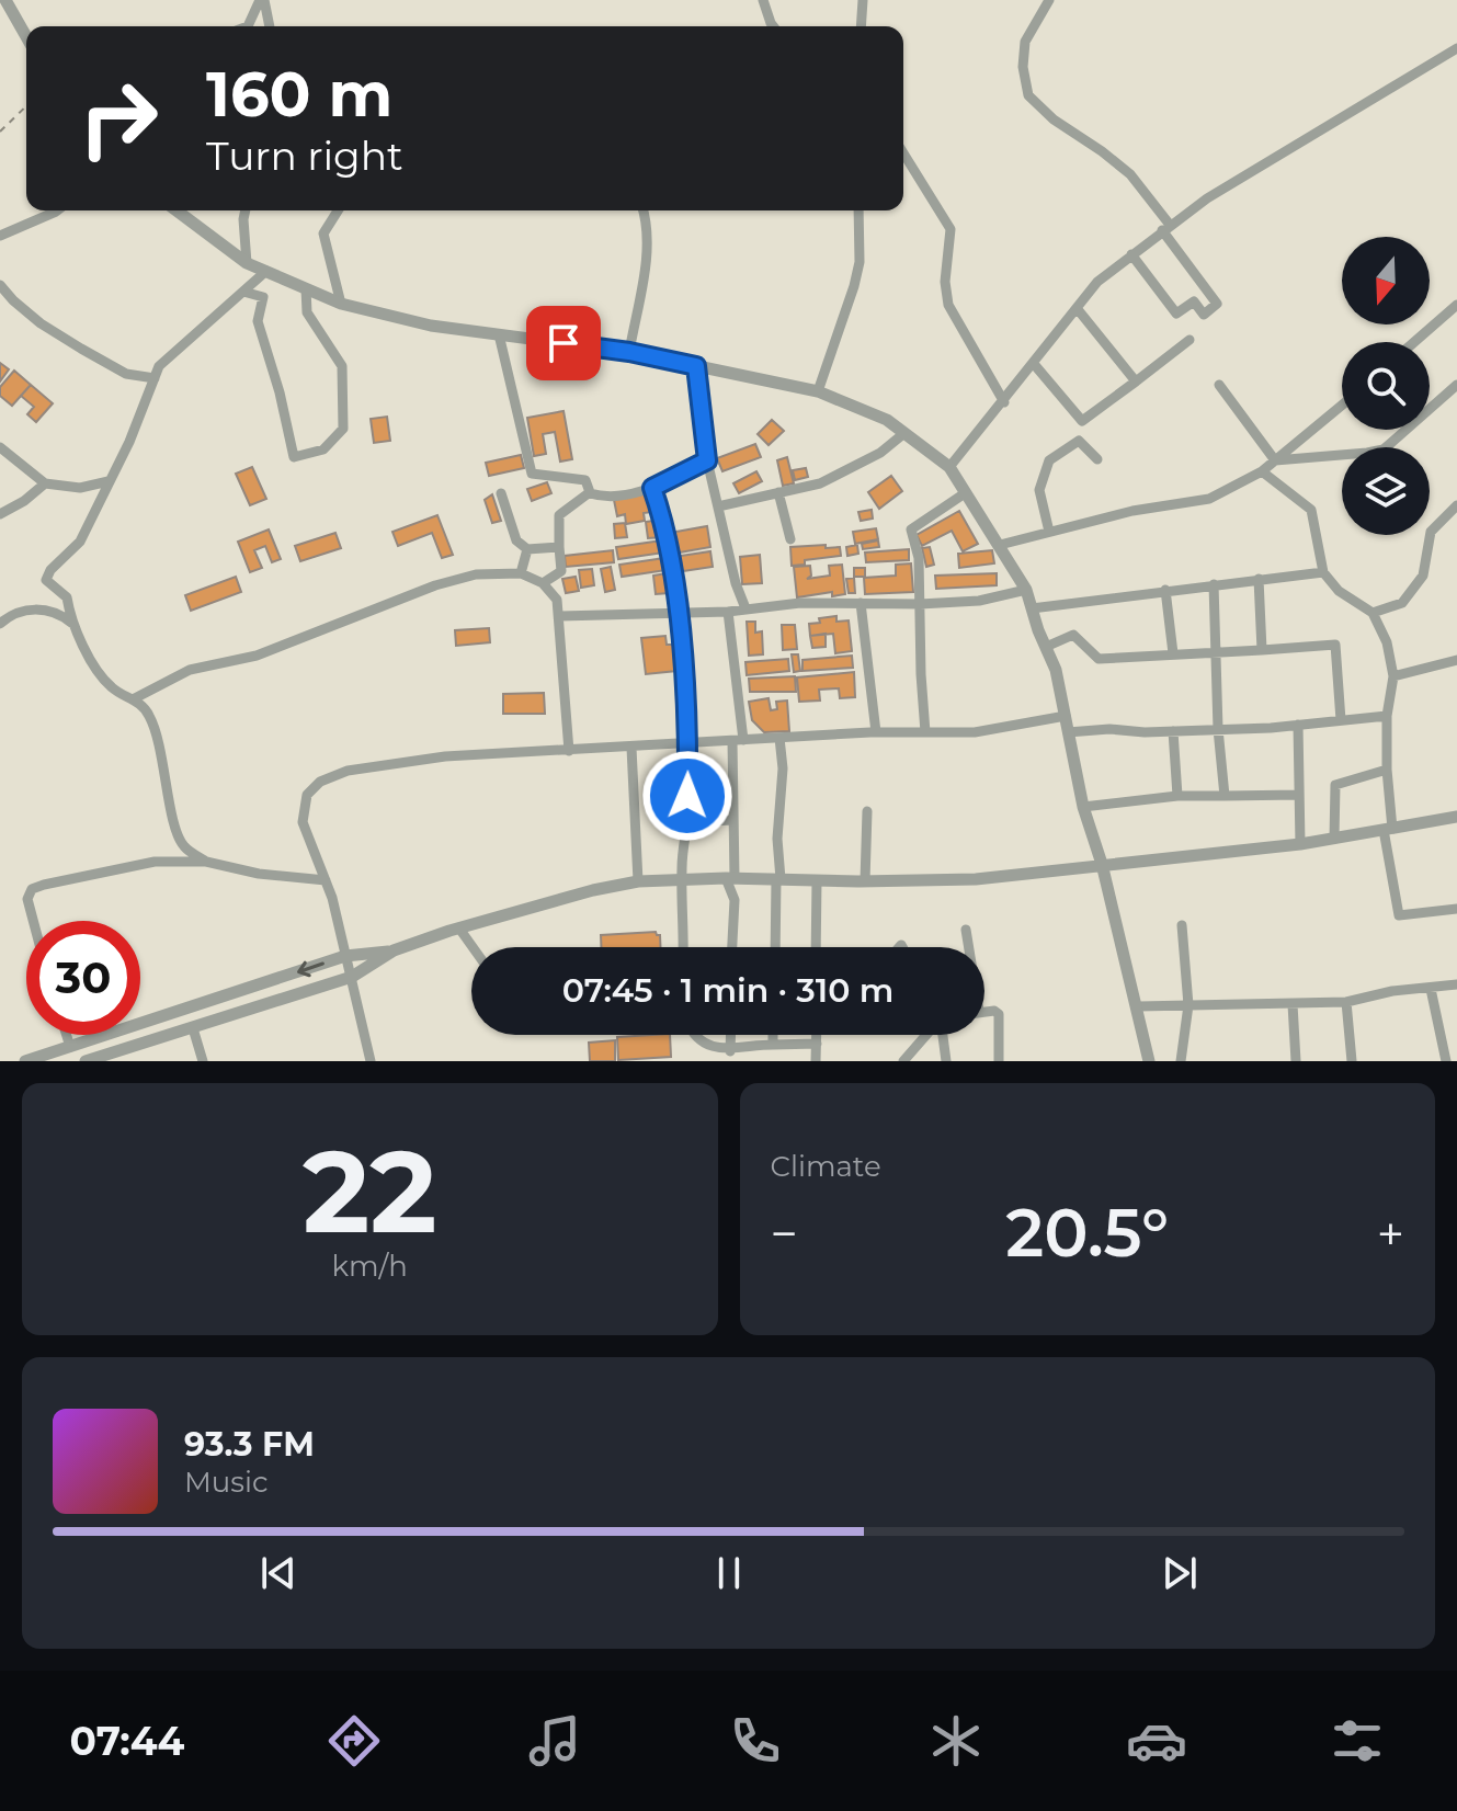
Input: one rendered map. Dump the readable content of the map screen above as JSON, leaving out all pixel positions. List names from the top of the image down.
{
  "north": "bottom",
  "page": {
    "turn": ["160 m", "Turn right"],
    "limit": "30",
    "trip": "07:45 · 1 min · 310 m",
    "tile": [
      ["22", "km/h"],
      "Climate"
    ],
    "heat": ["−", "20.5°", "+"],
    "song": ["93.3 FM", "Music"],
    "tabs": "07:44"
  }
}
